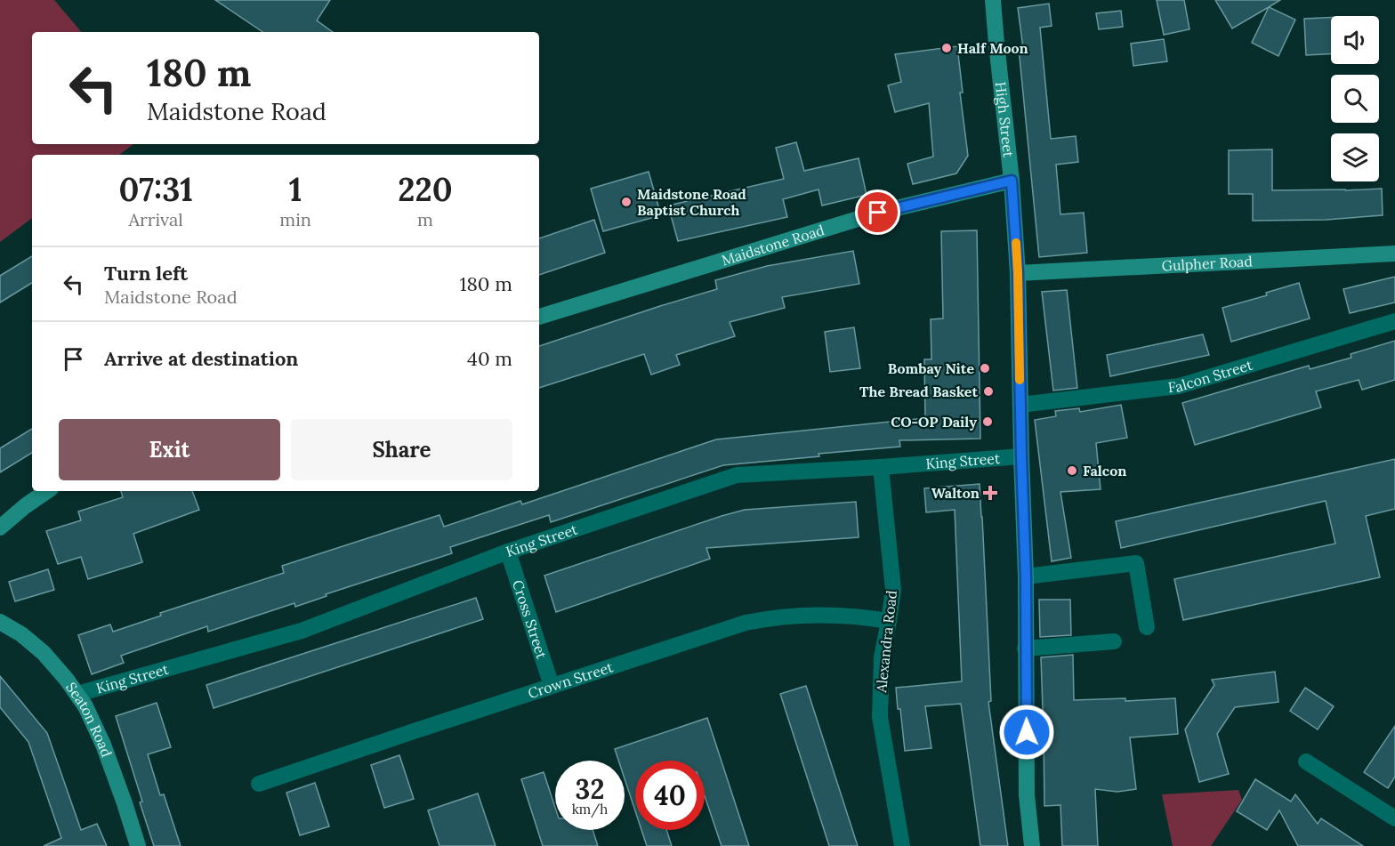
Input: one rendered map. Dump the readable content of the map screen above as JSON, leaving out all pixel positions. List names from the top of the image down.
{
  "streets": {
    "street": [
      "High Street",
      "Maidstone Road",
      "Gulpher Road",
      "Falcon Street",
      "King Street",
      "Cross Street",
      "Alexandra Road",
      "Crown Street",
      "Seaton Road"
    ]
  },
  "crossings": [
    ["High Street", "Maidstone Road"],
    ["High Street", "Gulpher Road"],
    ["High Street", "Falcon Street"],
    ["High Street", "King Street"],
    ["King Street", "Cross Street"],
    ["King Street", "Alexandra Road"],
    ["King Street", "Seaton Road"],
    ["Cross Street", "Crown Street"],
    ["Alexandra Road", "Crown Street"]
  ],
  "places": {
    "other": [
      "Half Moon",
      "Maidstone Road Baptist Church",
      "Bombay Nite",
      "The Bread Basket",
      "CO-OP Daily",
      "Falcon"
    ],
    "health": ["Walton"]
  },
  "page": {
    "turn": ["180 m", "Maidstone Road"],
    "eta": [
      "07:31",
      "Arrival",
      "1",
      "min",
      "220",
      "m"
    ],
    "list": [
      {
        "name": "Turn left",
        "note": "Maidstone Road",
        "value": "180 m"
      },
      {
        "name": "Arrive at destination",
        "value": "40 m"
      }
    ],
    "buttons": ["Exit", "Share"],
    "speed": "32 km/h",
    "limit": "40"
  }
}
